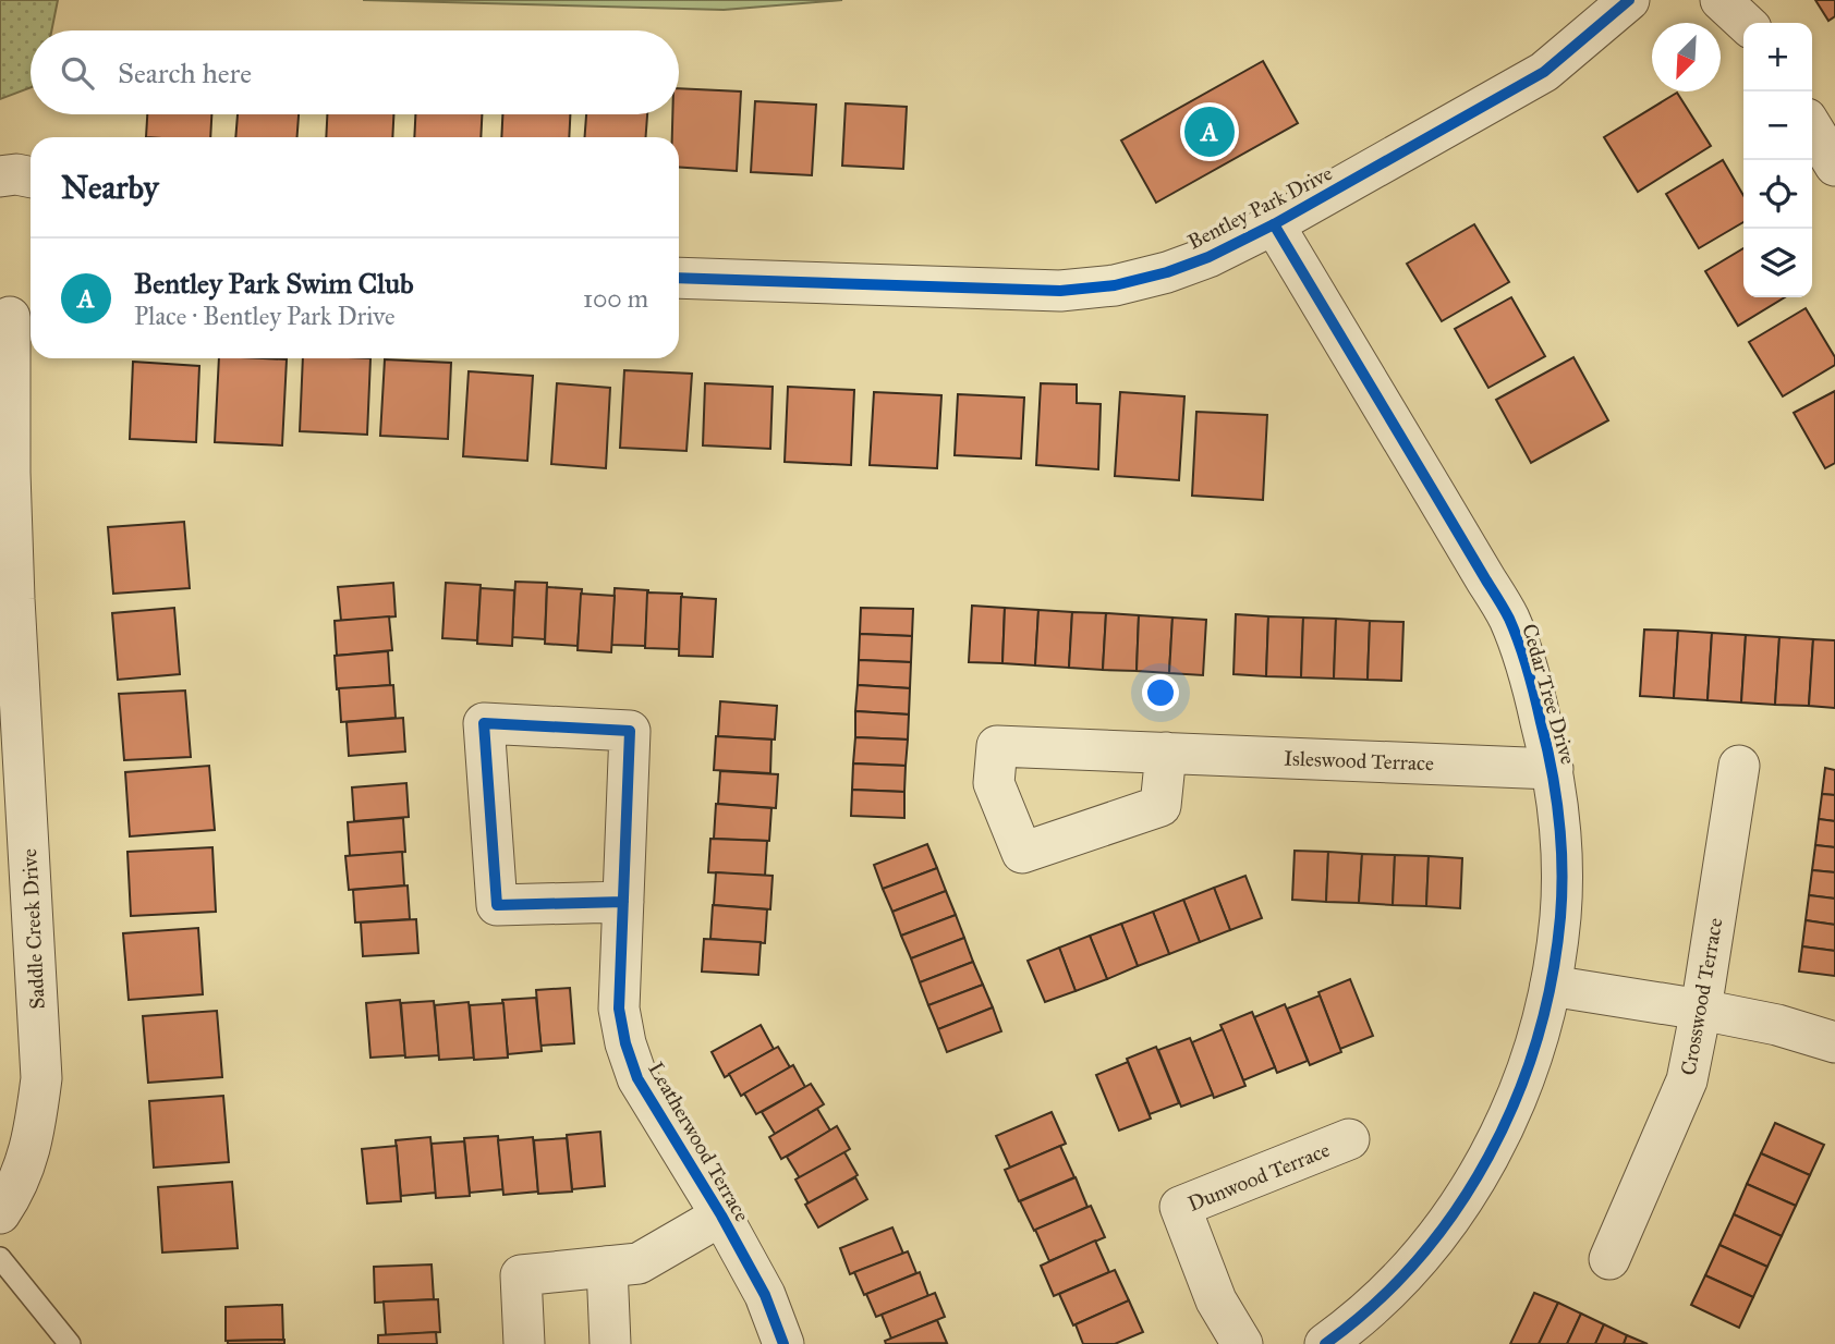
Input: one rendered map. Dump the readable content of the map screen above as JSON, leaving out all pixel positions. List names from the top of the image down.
{
  "streets": {
    "street": [
      "Bentley Park Drive",
      "Cedar Tree Drive",
      "Isleswood Terrace",
      "Saddle Creek Drive",
      "Crosswood Terrace",
      "Leatherwood Terrace",
      "Dunwood Terrace"
    ]
  },
  "crossings": [
    ["Bentley Park Drive", "Cedar Tree Drive"],
    ["Cedar Tree Drive", "Isleswood Terrace"]
  ],
  "north": "bottom left",
  "page": {
    "map_buttons": ["+", "−"],
    "search": "Search here",
    "pins": "A",
    "heading": "Nearby",
    "list": [
      {
        "mark": "A",
        "name": "Bentley Park Swim Club",
        "note": "Place · Bentley Park Drive",
        "value": "100 m"
      }
    ]
  }
}
